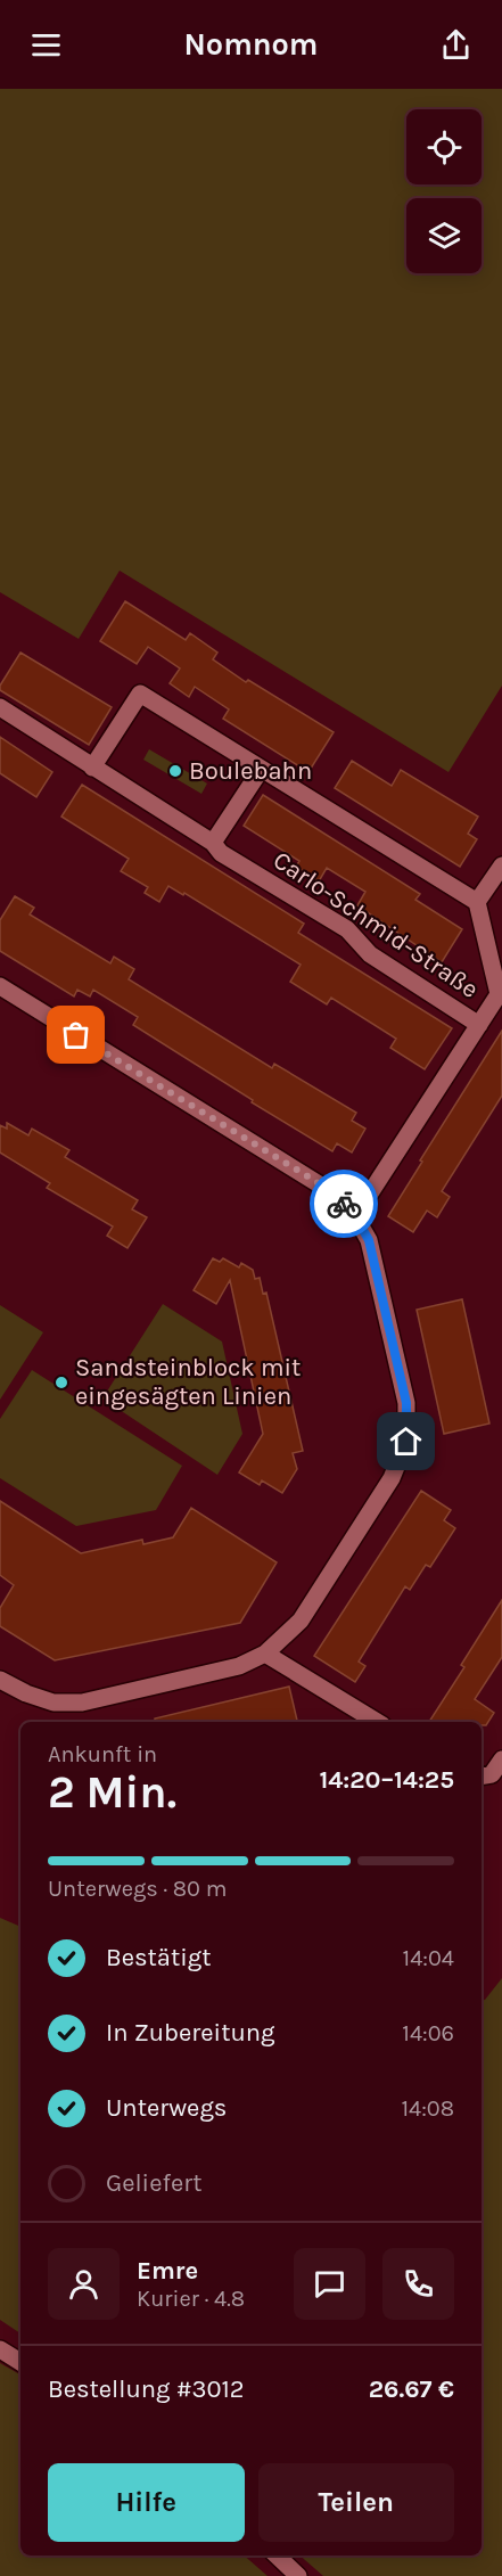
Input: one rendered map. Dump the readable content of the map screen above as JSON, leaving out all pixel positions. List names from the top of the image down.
{
  "streets": {
    "street": ["Carlo-Schmid-Straße"]
  },
  "places": ["Boulebahn", "Sandsteinblock mit eingesägten Linien"],
  "page": {
    "header": "Nomnom",
    "heading": ["2 Min.", "Ankunft in", "14:20–14:25"],
    "panel": [
      "Emre",
      "Kurier · 4.8",
      "Bestellung #3012",
      "26.67 €"
    ],
    "bar": "Unterwegs · 80 m",
    "list": [
      ["Bestätigt", "14:04"],
      ["In Zubereitung", "14:06"],
      ["Unterwegs", "14:08"],
      "Geliefert"
    ],
    "buttons": ["Hilfe", "Teilen"]
  }
}
